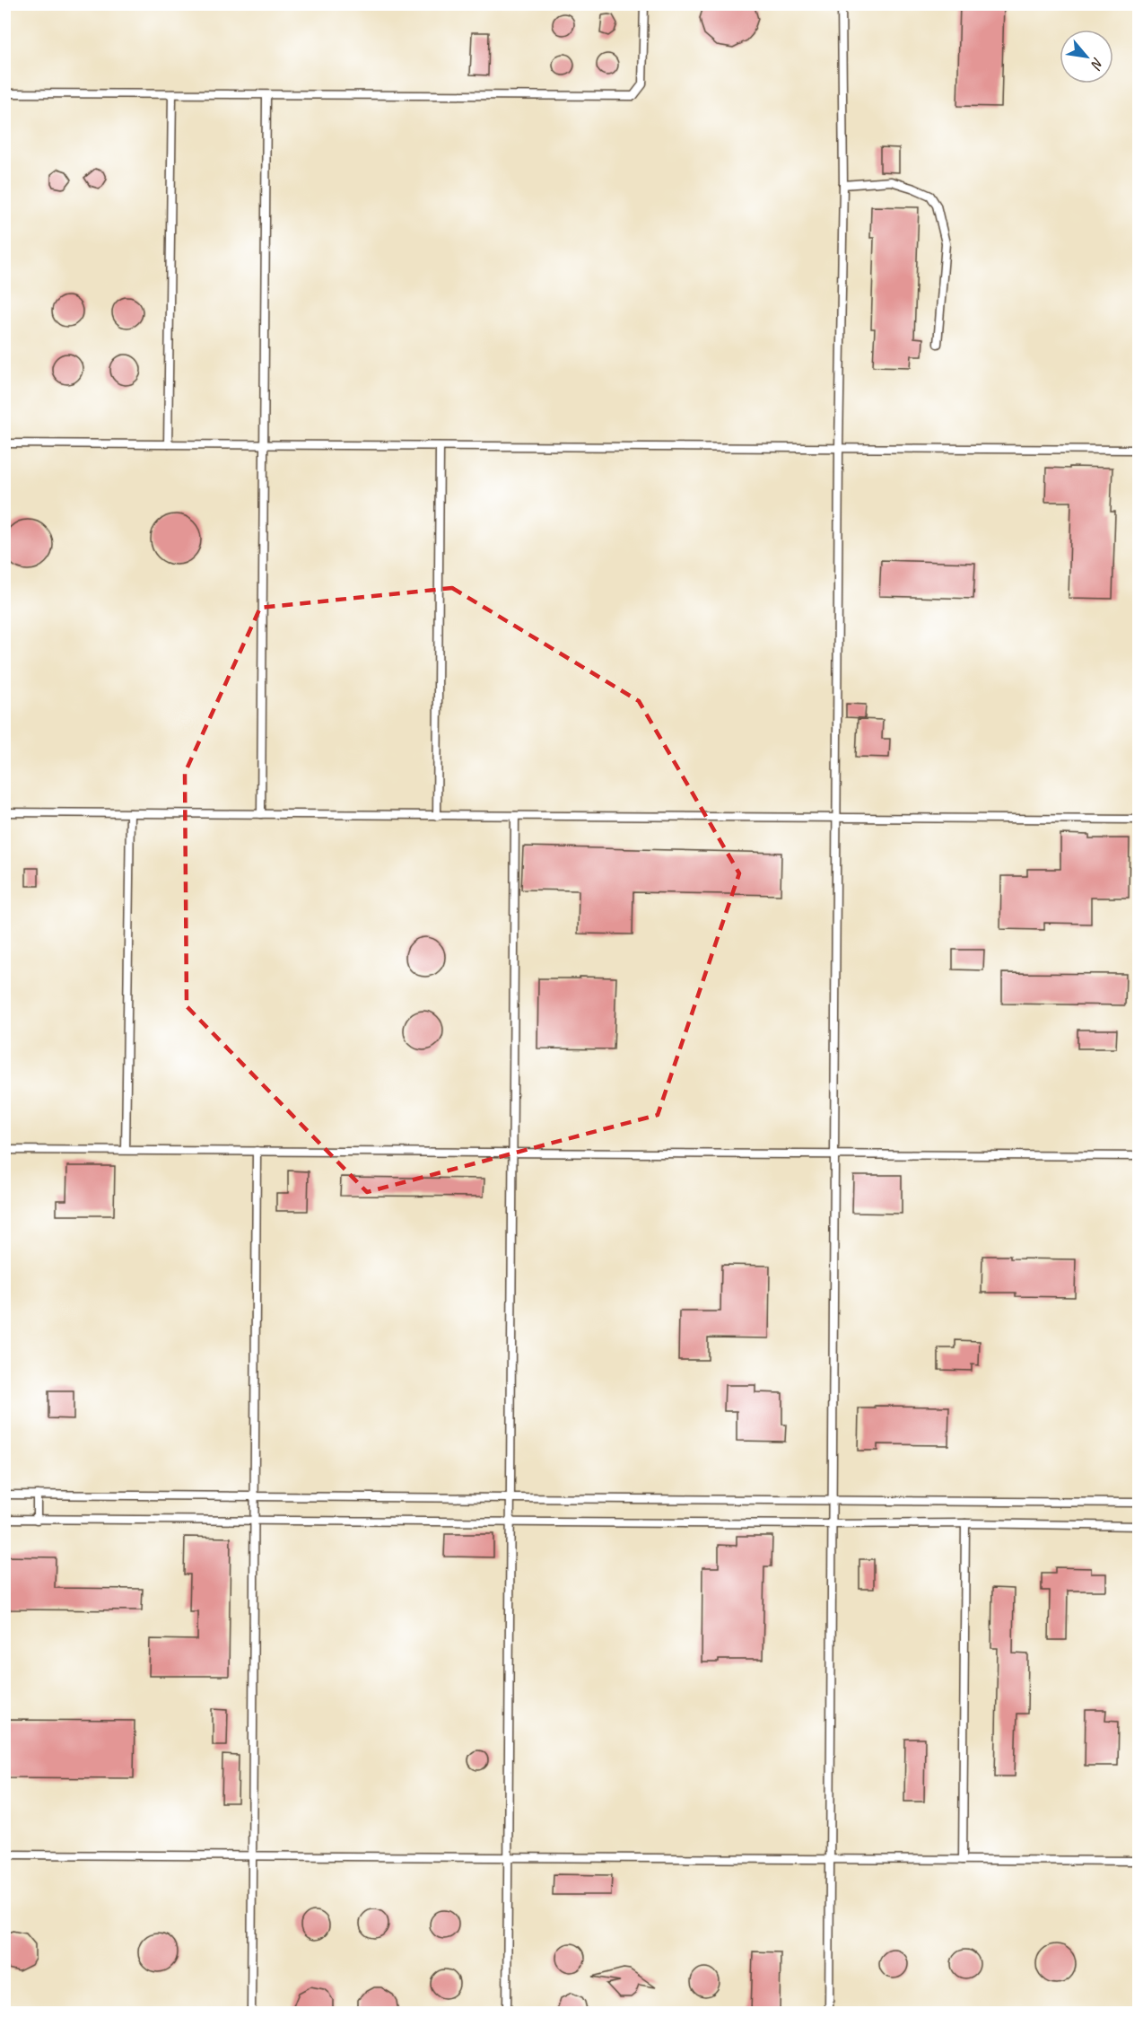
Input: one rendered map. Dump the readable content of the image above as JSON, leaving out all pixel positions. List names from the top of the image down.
{
  "north": "bottom right"
}
